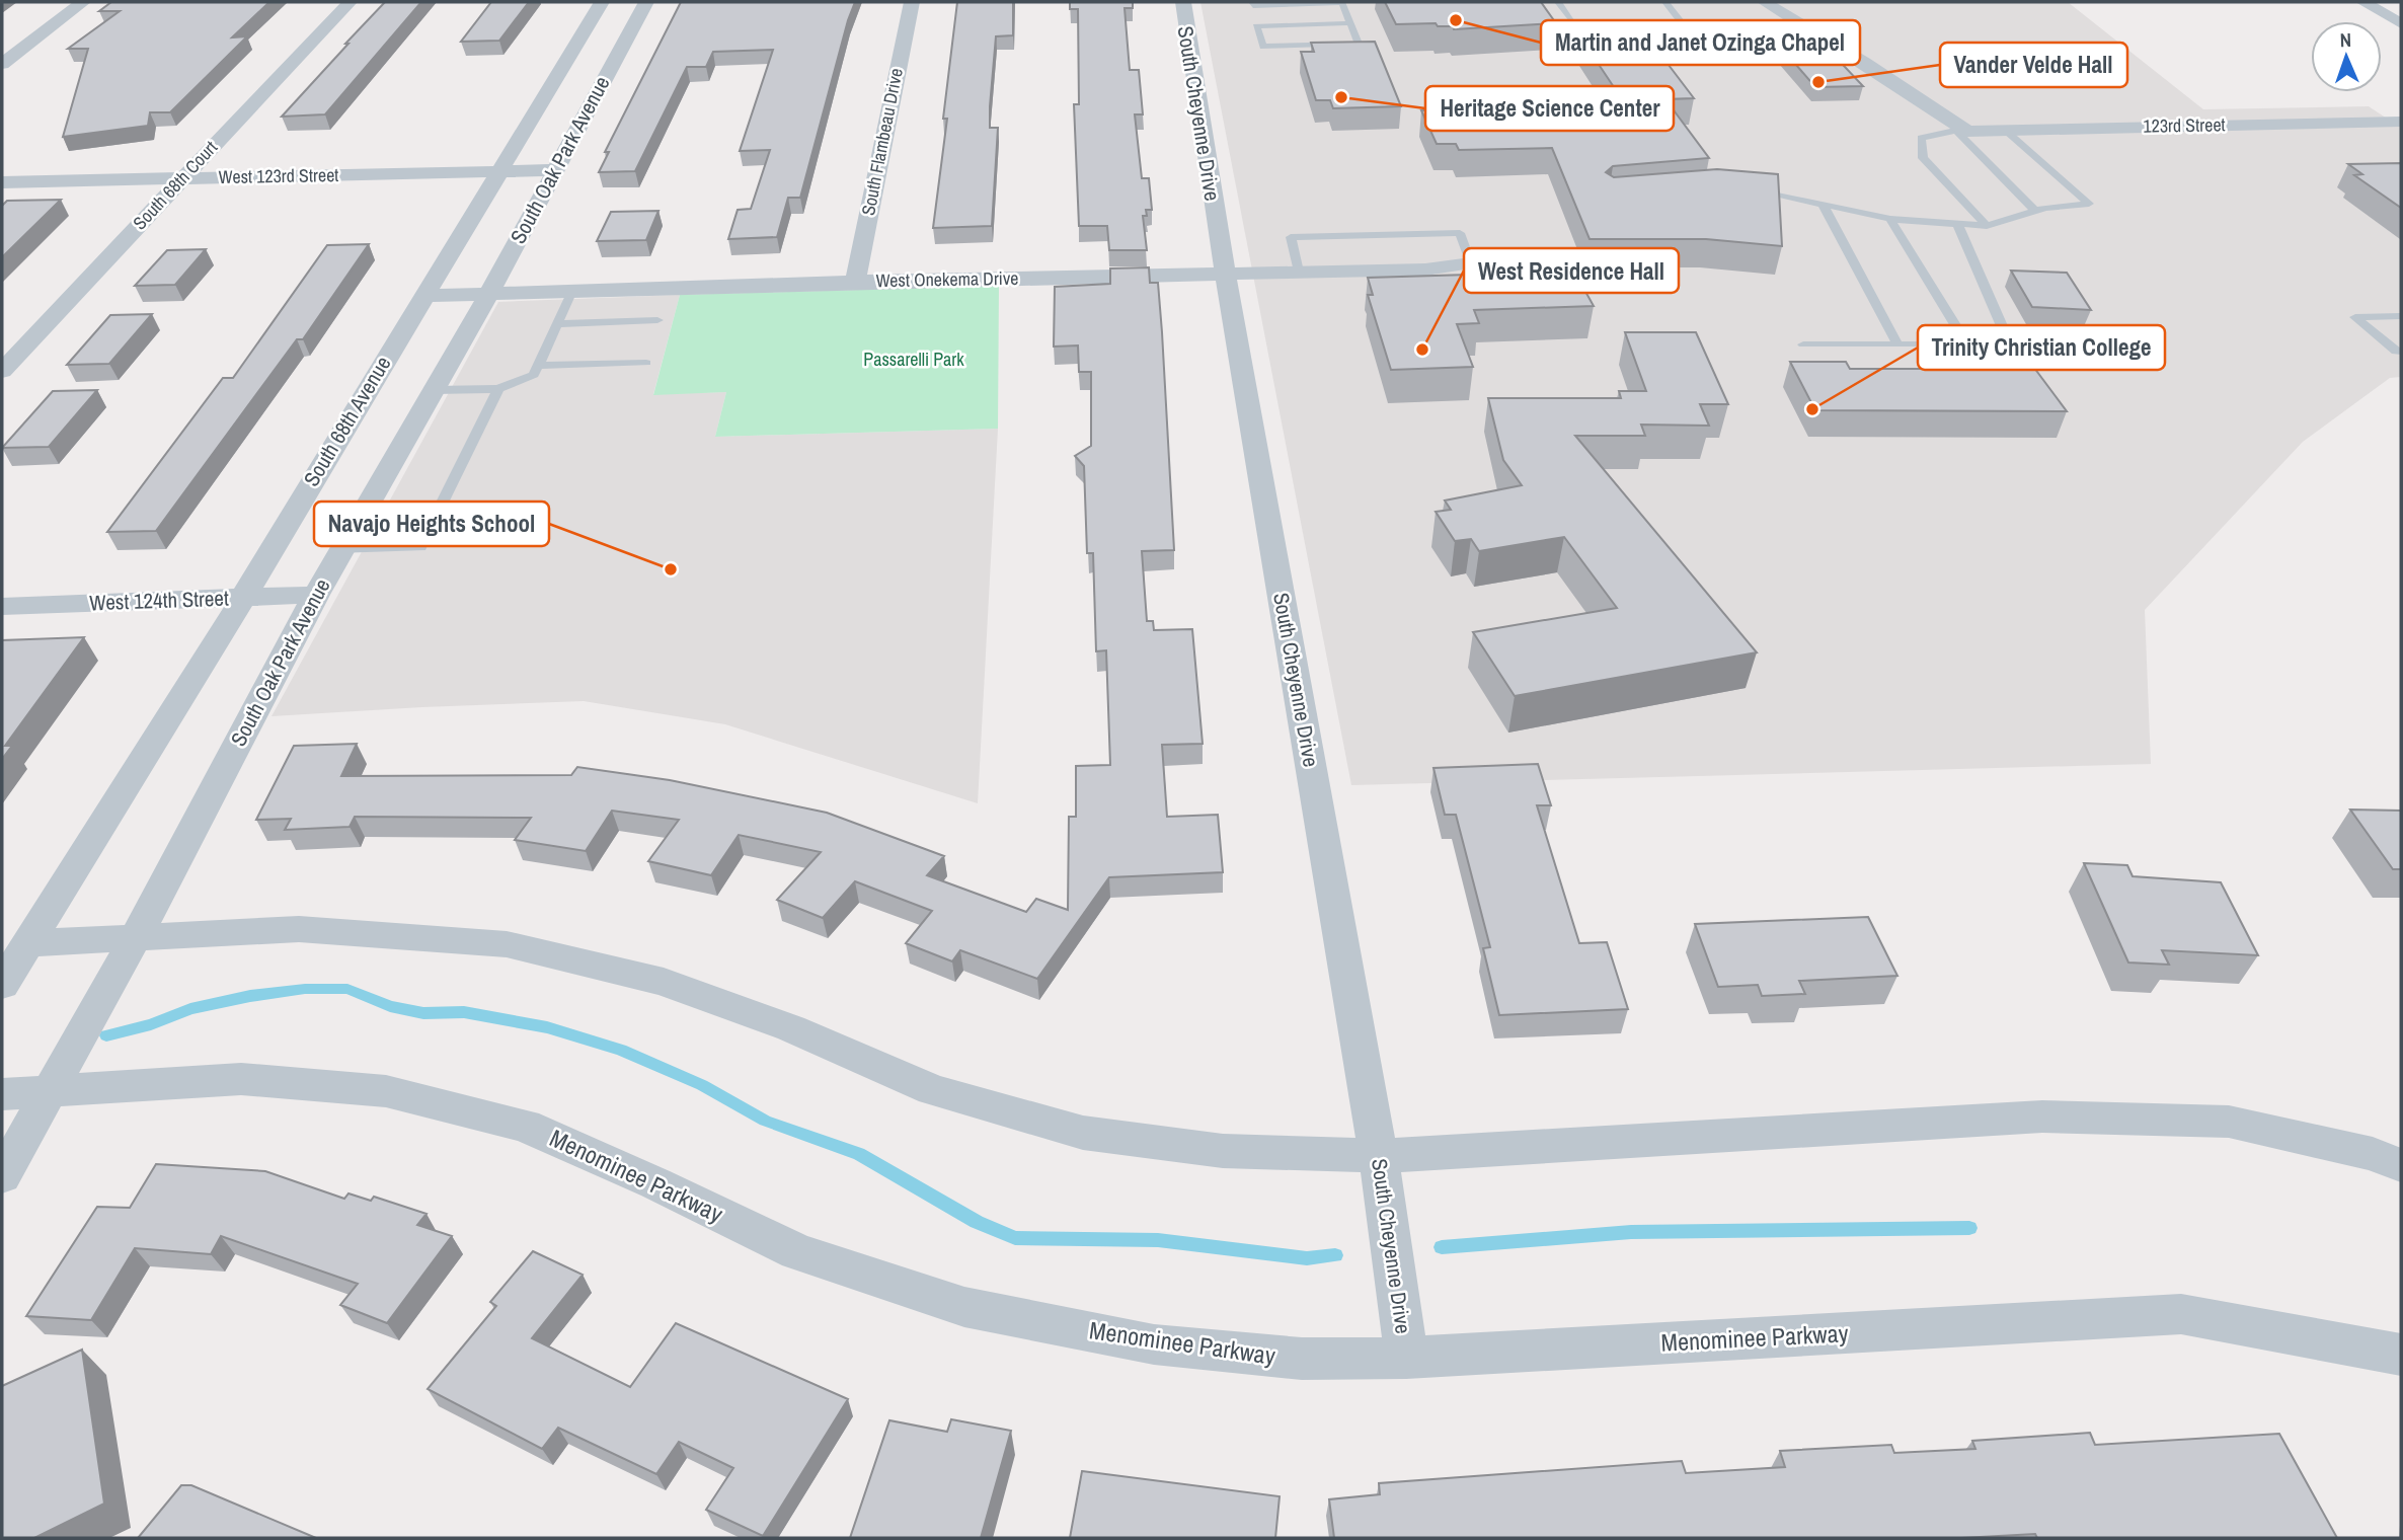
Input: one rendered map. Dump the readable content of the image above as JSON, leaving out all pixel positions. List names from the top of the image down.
{
  "streets": {
    "street": [
      "South Cheyenne Drive",
      "123rd Street",
      "South Flambeau Drive",
      "South Oak Park Avenue",
      "West 123rd Street",
      "South 68th Court",
      "West Onekema Drive",
      "South 68th Avenue",
      "West 124th Street",
      "Menominee Parkway"
    ]
  },
  "crossings": [
    ["South Cheyenne Drive", "West Onekema Drive"],
    ["South Cheyenne Drive", "Menominee Parkway"],
    ["South Flambeau Drive", "West Onekema Drive"],
    ["South Oak Park Avenue", "West 123rd Street"],
    ["South Oak Park Avenue", "West Onekema Drive"],
    ["South Oak Park Avenue", "West 124th Street"],
    ["South Oak Park Avenue", "Menominee Parkway"],
    ["West 123rd Street", "South 68th Court"],
    ["West 123rd Street", "South 68th Avenue"],
    ["West Onekema Drive", "South 68th Avenue"],
    ["South 68th Avenue", "West 124th Street"]
  ],
  "parks": ["Passarelli Park"],
  "places": [
    "Martin and Janet Ozinga Chapel",
    "Vander Velde Hall",
    "Heritage Science Center",
    "West Residence Hall",
    "Trinity Christian College",
    "Navajo Heights School"
  ],
  "north": "top"
}
